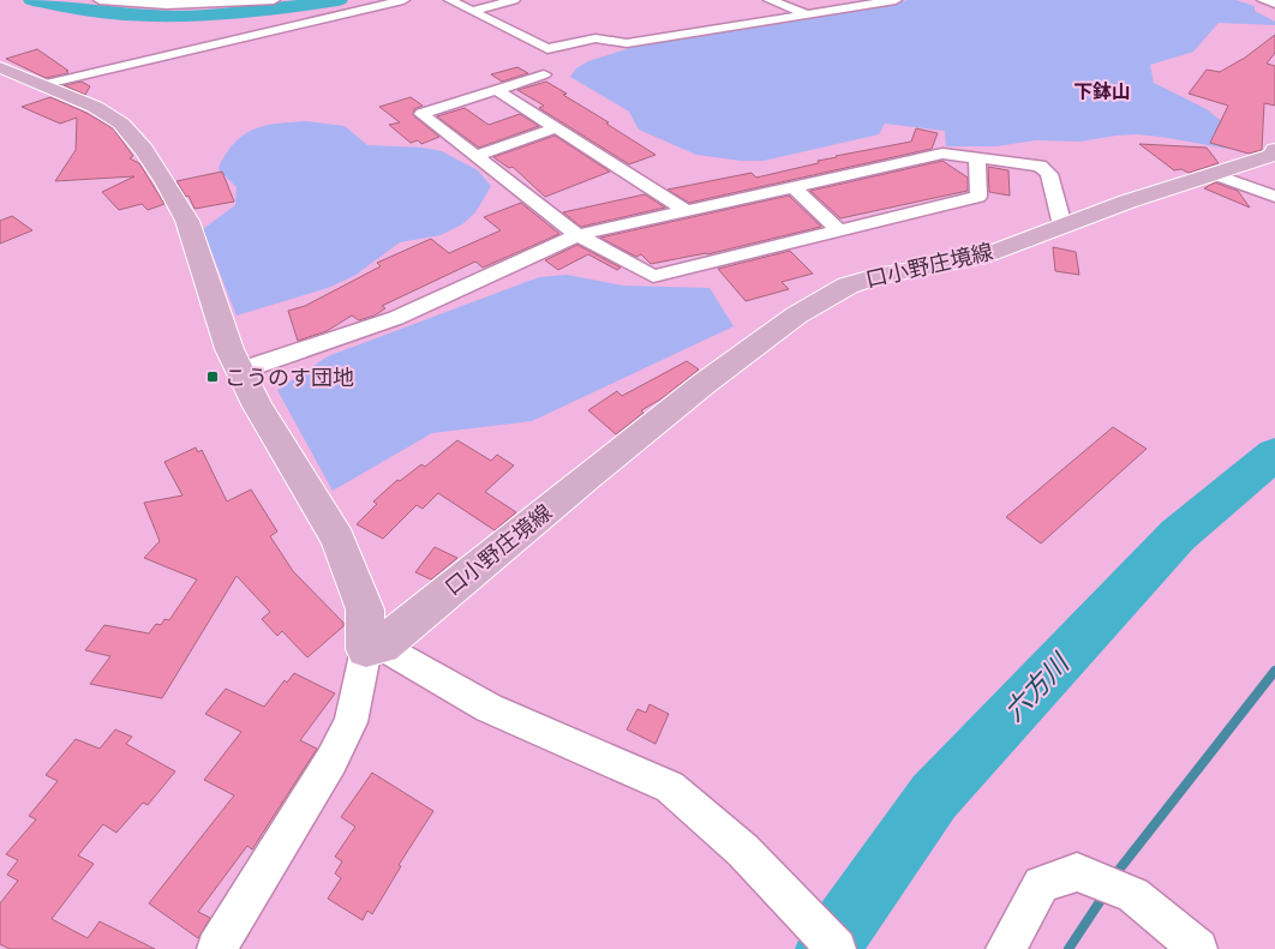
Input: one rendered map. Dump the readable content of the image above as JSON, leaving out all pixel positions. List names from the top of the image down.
{
  "streets": {
    "main road": ["口小野庄境線"]
  },
  "districts": ["下鉢山"],
  "water": ["六方川"],
  "places": {
    "transit": ["こうのす団地"]
  }
}
